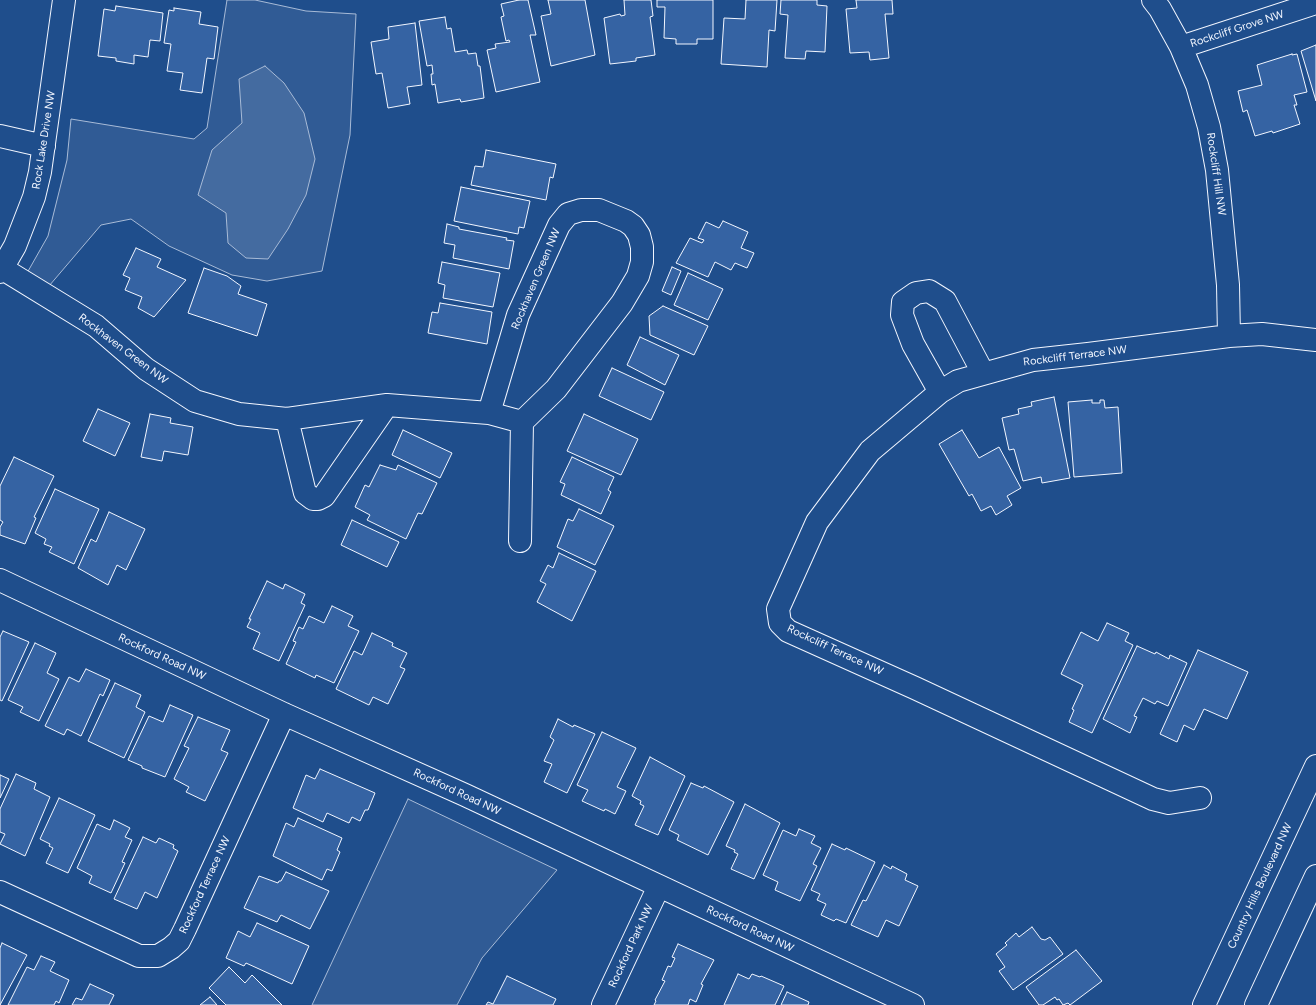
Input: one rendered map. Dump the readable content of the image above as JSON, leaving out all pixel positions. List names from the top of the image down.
{
  "streets": {
    "street": [
      "Rockcliff Grove NW",
      "Rock Lake Drive NW",
      "Rockcliff Hill NW",
      "Rockhaven Green NW",
      "Rockcliff Terrace NW",
      "Rockford Road NW",
      "Rockford Terrace NW",
      "Country Hills Boulevard NW",
      "Rockford Park NW"
    ]
  },
  "crossings": [
    ["Rockcliff Grove NW", "Rockcliff Hill NW"],
    ["Rock Lake Drive NW", "Rockhaven Green NW"],
    ["Rockcliff Hill NW", "Rockcliff Terrace NW"],
    ["Rockford Road NW", "Rockford Terrace NW"],
    ["Rockford Road NW", "Rockford Park NW"]
  ]
}
